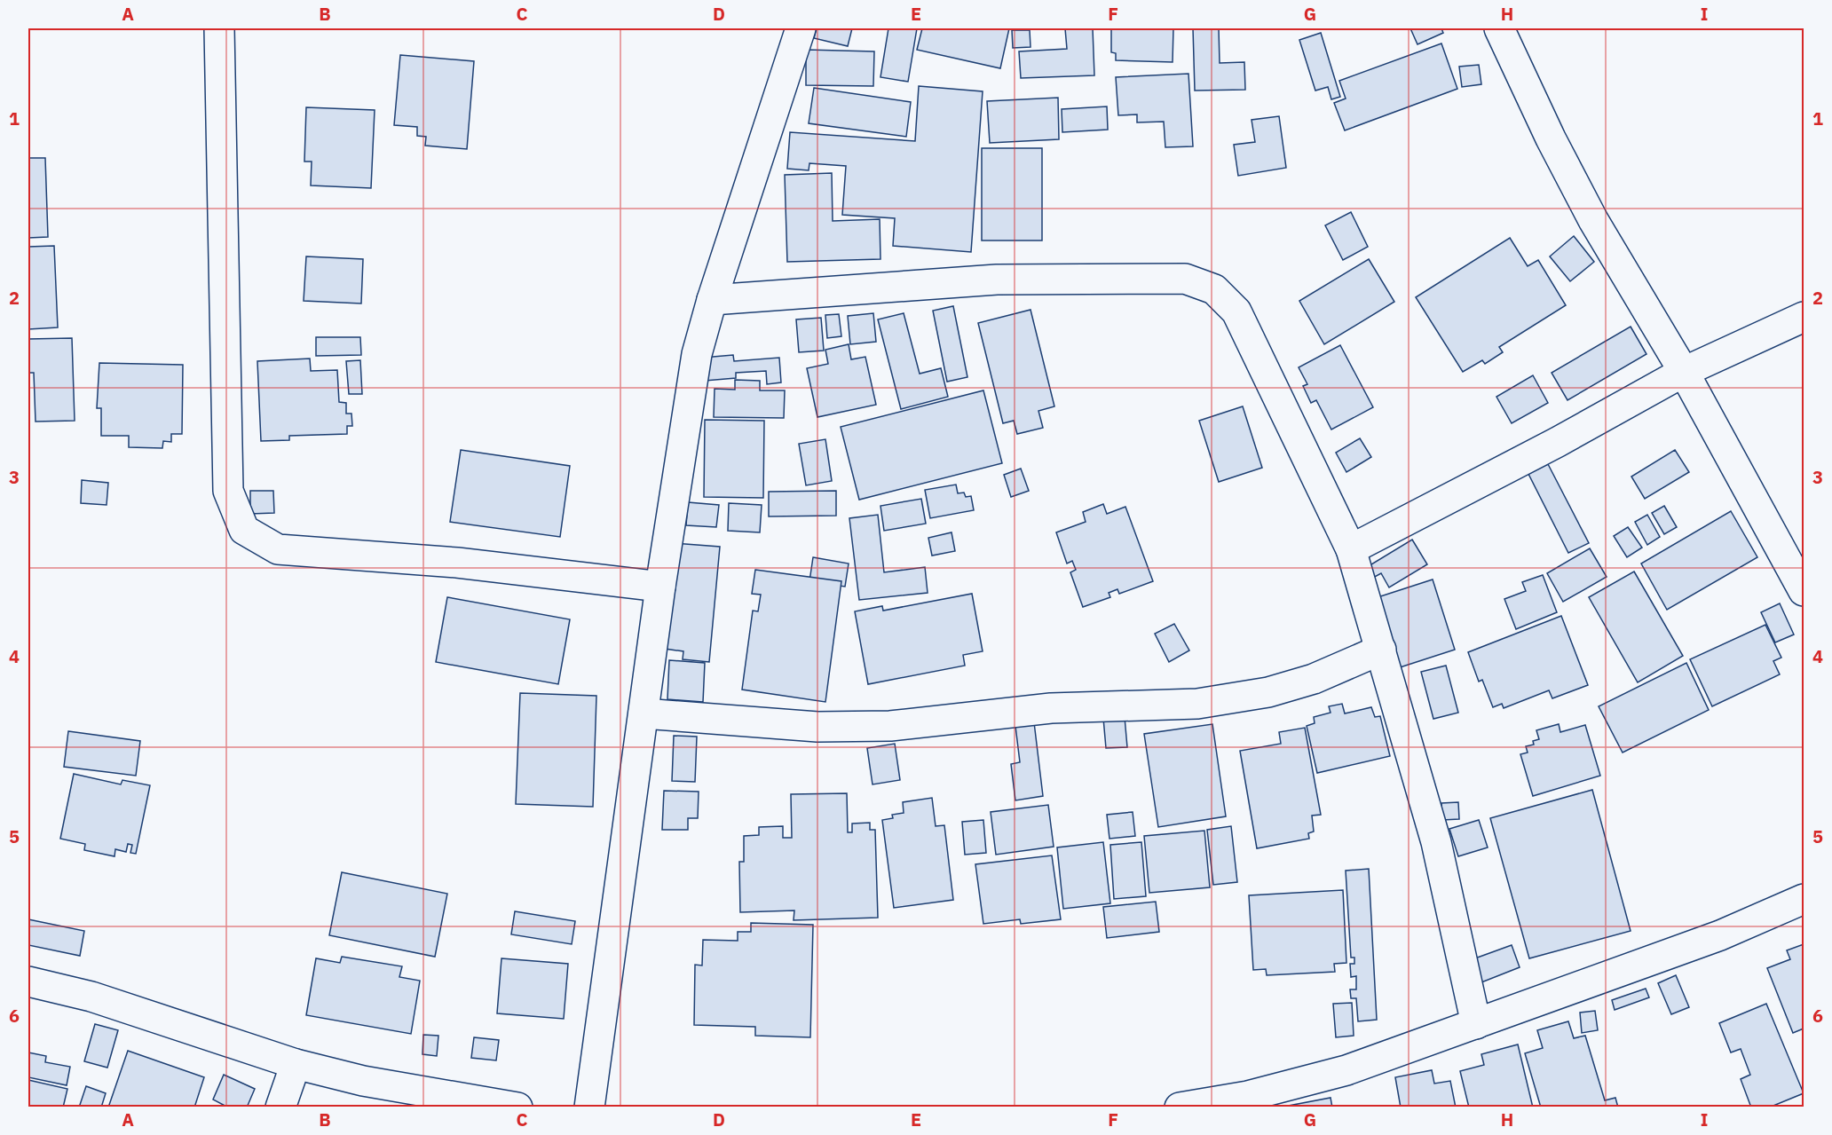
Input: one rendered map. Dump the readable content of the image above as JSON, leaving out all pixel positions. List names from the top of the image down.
{
  "grid": {
    "columns": [
      "A",
      "B",
      "C",
      "D",
      "E",
      "F",
      "G",
      "H",
      "I"
    ],
    "rows": [
      "1",
      "2",
      "3",
      "4",
      "5",
      "6"
    ]
  }
}
